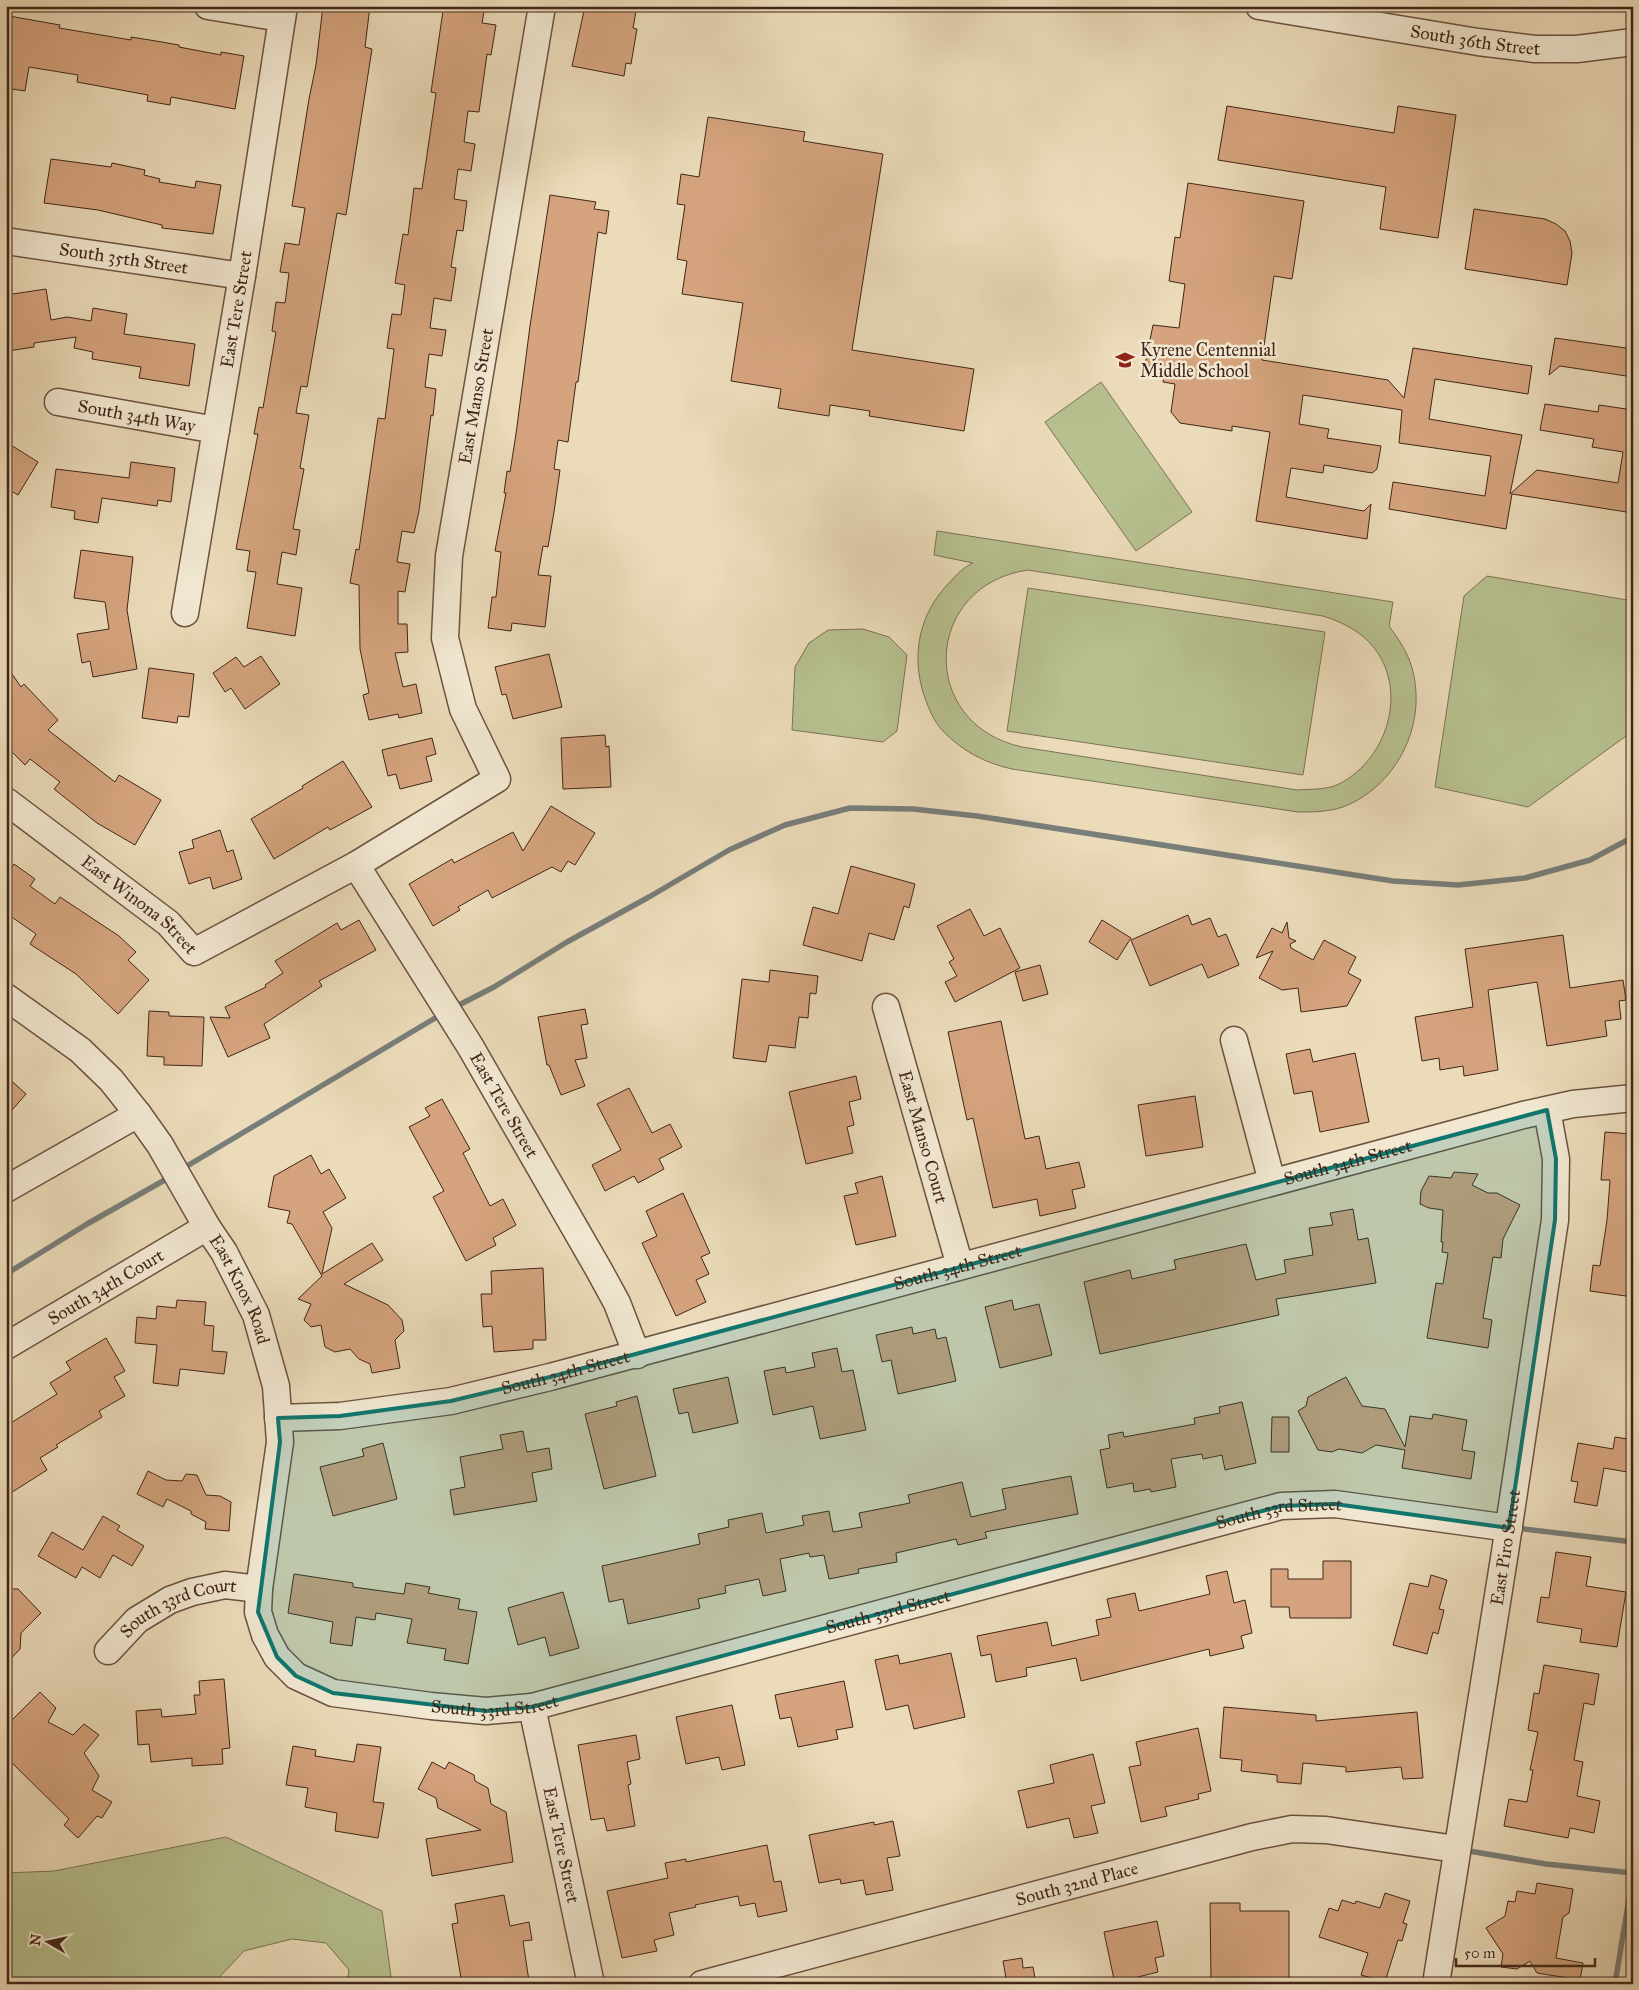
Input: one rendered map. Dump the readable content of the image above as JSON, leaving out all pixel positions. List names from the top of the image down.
{
  "streets": {
    "street": [
      "South 36th Street",
      "South 35th Street",
      "East Tere Street",
      "East Manso Street",
      "South 34th Way",
      "East Winona Street",
      "East Manso Court",
      "South 34th Street",
      "South 34th Court",
      "East Knox Road",
      "South 33rd Street",
      "East Piro Street",
      "South 33rd Court",
      "South 32nd Place"
    ]
  },
  "crossings": [
    ["South 35th Street", "East Tere Street"],
    ["East Tere Street", "East Manso Street"],
    ["East Tere Street", "South 34th Way"],
    ["East Tere Street", "East Winona Street"],
    ["East Tere Street", "South 34th Street"],
    ["East Tere Street", "South 33rd Street"],
    ["East Manso Street", "East Winona Street"],
    ["East Manso Court", "South 34th Street"],
    ["South 34th Street", "East Knox Road"],
    ["South 34th Street", "East Piro Street"],
    ["South 34th Court", "East Knox Road"],
    ["East Knox Road", "South 33rd Street"],
    ["East Knox Road", "South 33rd Court"],
    ["South 33rd Street", "East Piro Street"],
    ["East Piro Street", "South 32nd Place"]
  ],
  "places": {
    "school or university": ["Kyrene Centennial Middle School"]
  },
  "scale_bar": "50 m",
  "north": "left"
}
